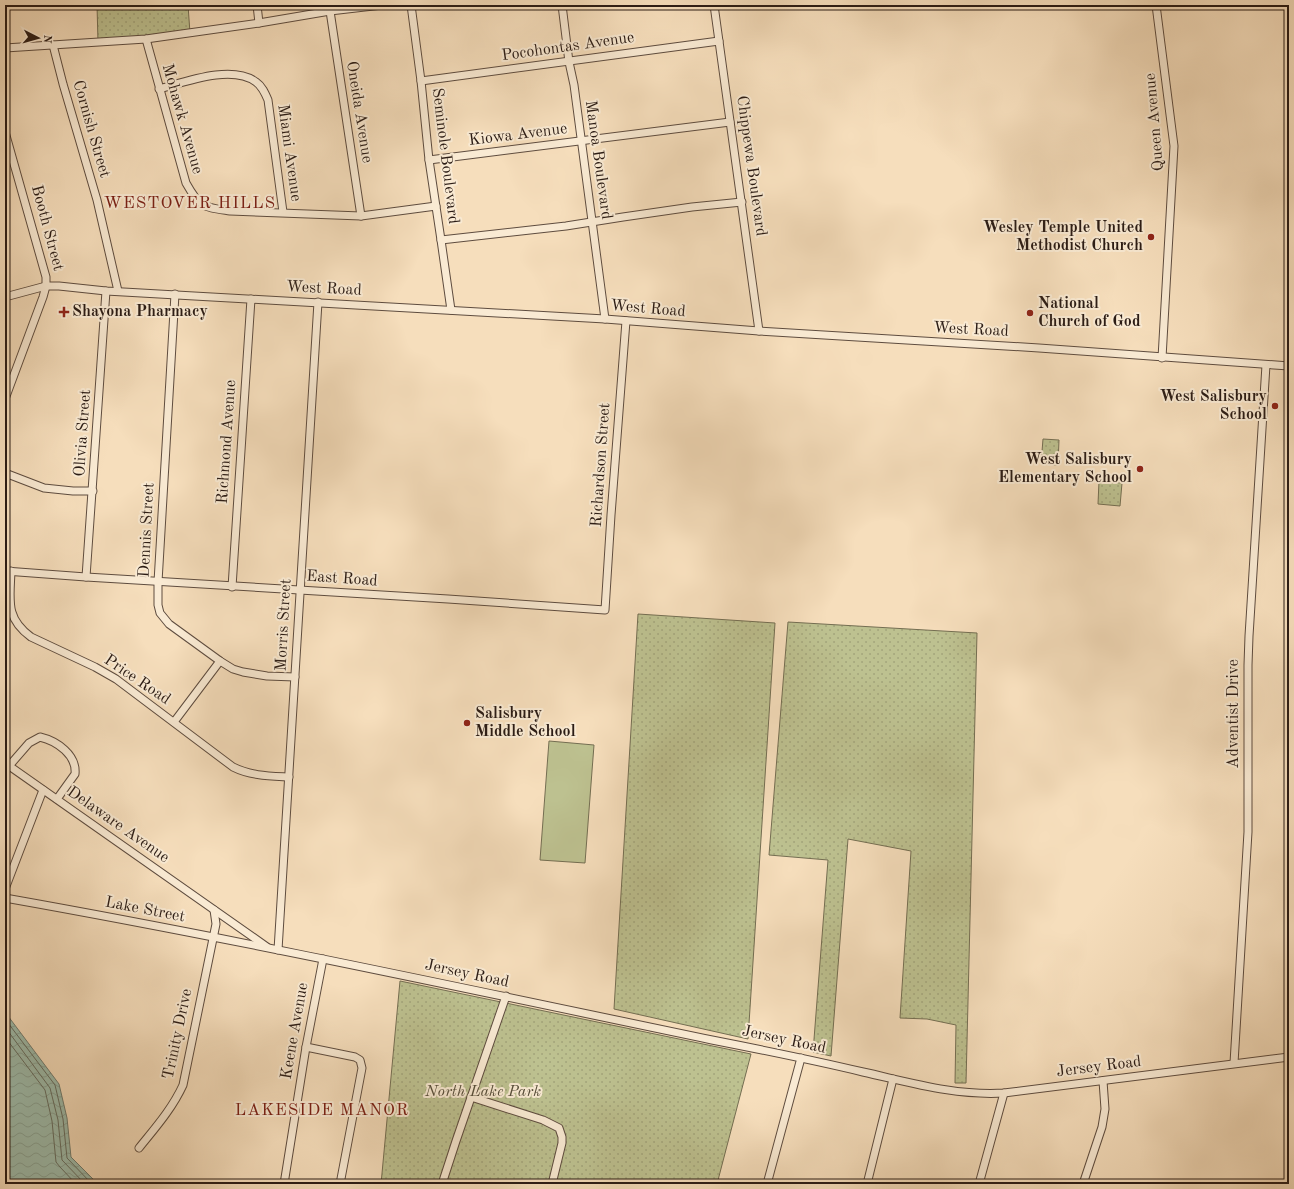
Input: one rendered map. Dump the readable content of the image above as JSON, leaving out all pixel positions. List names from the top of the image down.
{
  "streets": {
    "street": [
      "Pocohontas Avenue",
      "Oneida Avenue",
      "Mohawk Avenue",
      "Queen Avenue",
      "Cornish Street",
      "Kiowa Avenue",
      "Miami Avenue",
      "Seminole Boulevard",
      "Manoa Boulevard",
      "Chippewa Boulevard",
      "Booth Street",
      "West Road",
      "Olivia Street",
      "Richmond Avenue",
      "Richardson Street",
      "Dennis Street",
      "East Road",
      "Morris Street",
      "Price Road",
      "Adventist Drive",
      "Delaware Avenue",
      "Lake Street",
      "Jersey Road",
      "Keene Avenue",
      "Trinity Drive"
    ]
  },
  "crossings": [
    ["Pocohontas Avenue", "Seminole Boulevard"],
    ["Pocohontas Avenue", "Manoa Boulevard"],
    ["Pocohontas Avenue", "Chippewa Boulevard"],
    ["Oneida Avenue", "Mohawk Avenue"],
    ["Mohawk Avenue", "Miami Avenue"],
    ["Mohawk Avenue", "Seminole Boulevard"],
    ["Queen Avenue", "West Road"],
    ["Cornish Street", "West Road"],
    ["Kiowa Avenue", "Seminole Boulevard"],
    ["Kiowa Avenue", "Manoa Boulevard"],
    ["Kiowa Avenue", "Chippewa Boulevard"],
    ["Seminole Boulevard", "West Road"],
    ["Manoa Boulevard", "West Road"],
    ["Chippewa Boulevard", "West Road"],
    ["Booth Street", "West Road"],
    ["West Road", "Olivia Street"],
    ["West Road", "Richmond Avenue"],
    ["West Road", "Richardson Street"],
    ["West Road", "Dennis Street"],
    ["West Road", "Morris Street"],
    ["West Road", "Adventist Drive"],
    ["Olivia Street", "East Road"],
    ["Richmond Avenue", "East Road"],
    ["Richardson Street", "East Road"],
    ["Dennis Street", "East Road"],
    ["Dennis Street", "Morris Street"],
    ["East Road", "Morris Street"],
    ["East Road", "Price Road"],
    ["Morris Street", "Price Road"],
    ["Morris Street", "Lake Street"],
    ["Morris Street", "Jersey Road"],
    ["Adventist Drive", "Jersey Road"],
    ["Delaware Avenue", "Lake Street"],
    ["Lake Street", "Jersey Road"],
    ["Lake Street", "Trinity Drive"],
    ["Jersey Road", "Keene Avenue"]
  ],
  "districts": ["WESTOVER HILLS", "LAKESIDE MANOR"],
  "parks": ["North Lake Park"],
  "places": {
    "other": [
      "Wesley Temple United Methodist Church",
      "National Church of God",
      "West Salisbury School",
      "West Salisbury Elementary School",
      "Salisbury Middle School"
    ],
    "health": ["Shayona Pharmacy"]
  },
  "north": "right"
}
